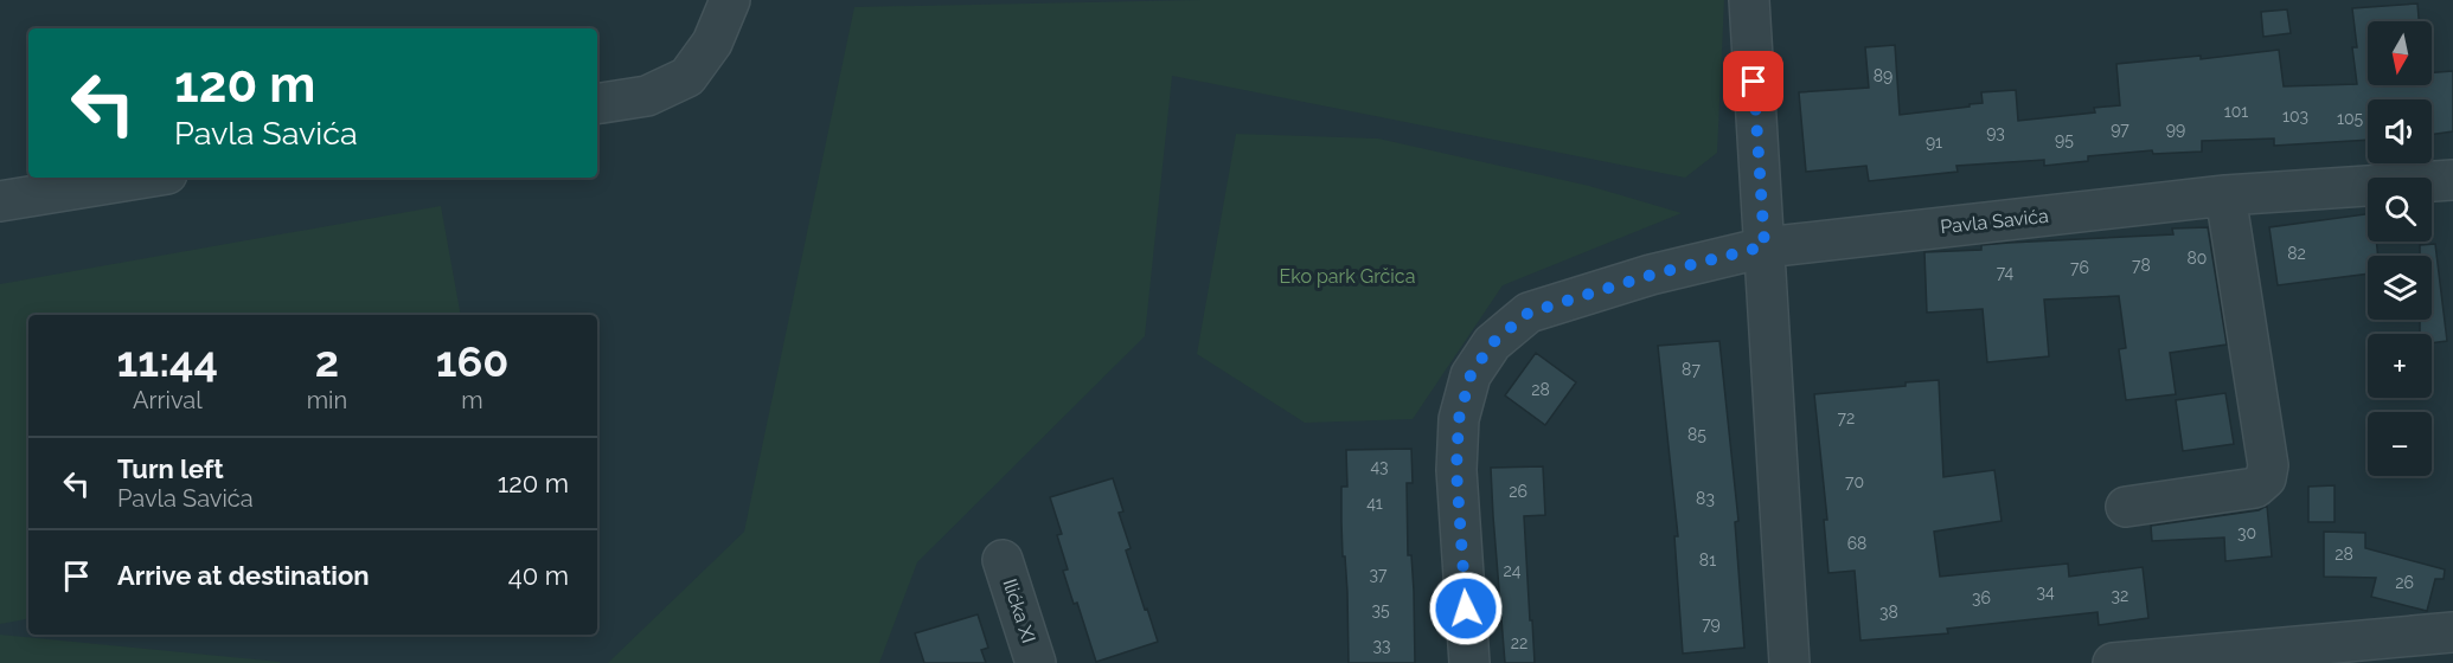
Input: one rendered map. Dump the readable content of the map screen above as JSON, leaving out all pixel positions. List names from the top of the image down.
{
  "streets": {
    "street": ["Pavla Savića", "Ilićka XI"]
  },
  "parks": ["Eko park Grčica"],
  "house_numbers": [
    "89",
    "101",
    "103",
    "105",
    "97",
    "99",
    "93",
    "95",
    "91",
    "82",
    "80",
    "78",
    "76",
    "74",
    "87",
    "28",
    "72",
    "85",
    "43",
    "70",
    "26",
    "83",
    "41",
    "30",
    "68",
    "28",
    "81",
    "24",
    "37",
    "26",
    "34",
    "32",
    "36",
    "35",
    "38",
    "79",
    "22",
    "33"
  ],
  "north": "bottom",
  "page": {
    "map_buttons": ["+", "−"],
    "turn": ["120 m", "Pavla Savića"],
    "eta": [
      "11:44",
      "Arrival",
      "2",
      "min",
      "160",
      "m"
    ],
    "list": [
      {
        "name": "Turn left",
        "note": "Pavla Savića",
        "value": "120 m"
      },
      {
        "name": "Arrive at destination",
        "value": "40 m"
      }
    ]
  }
}
